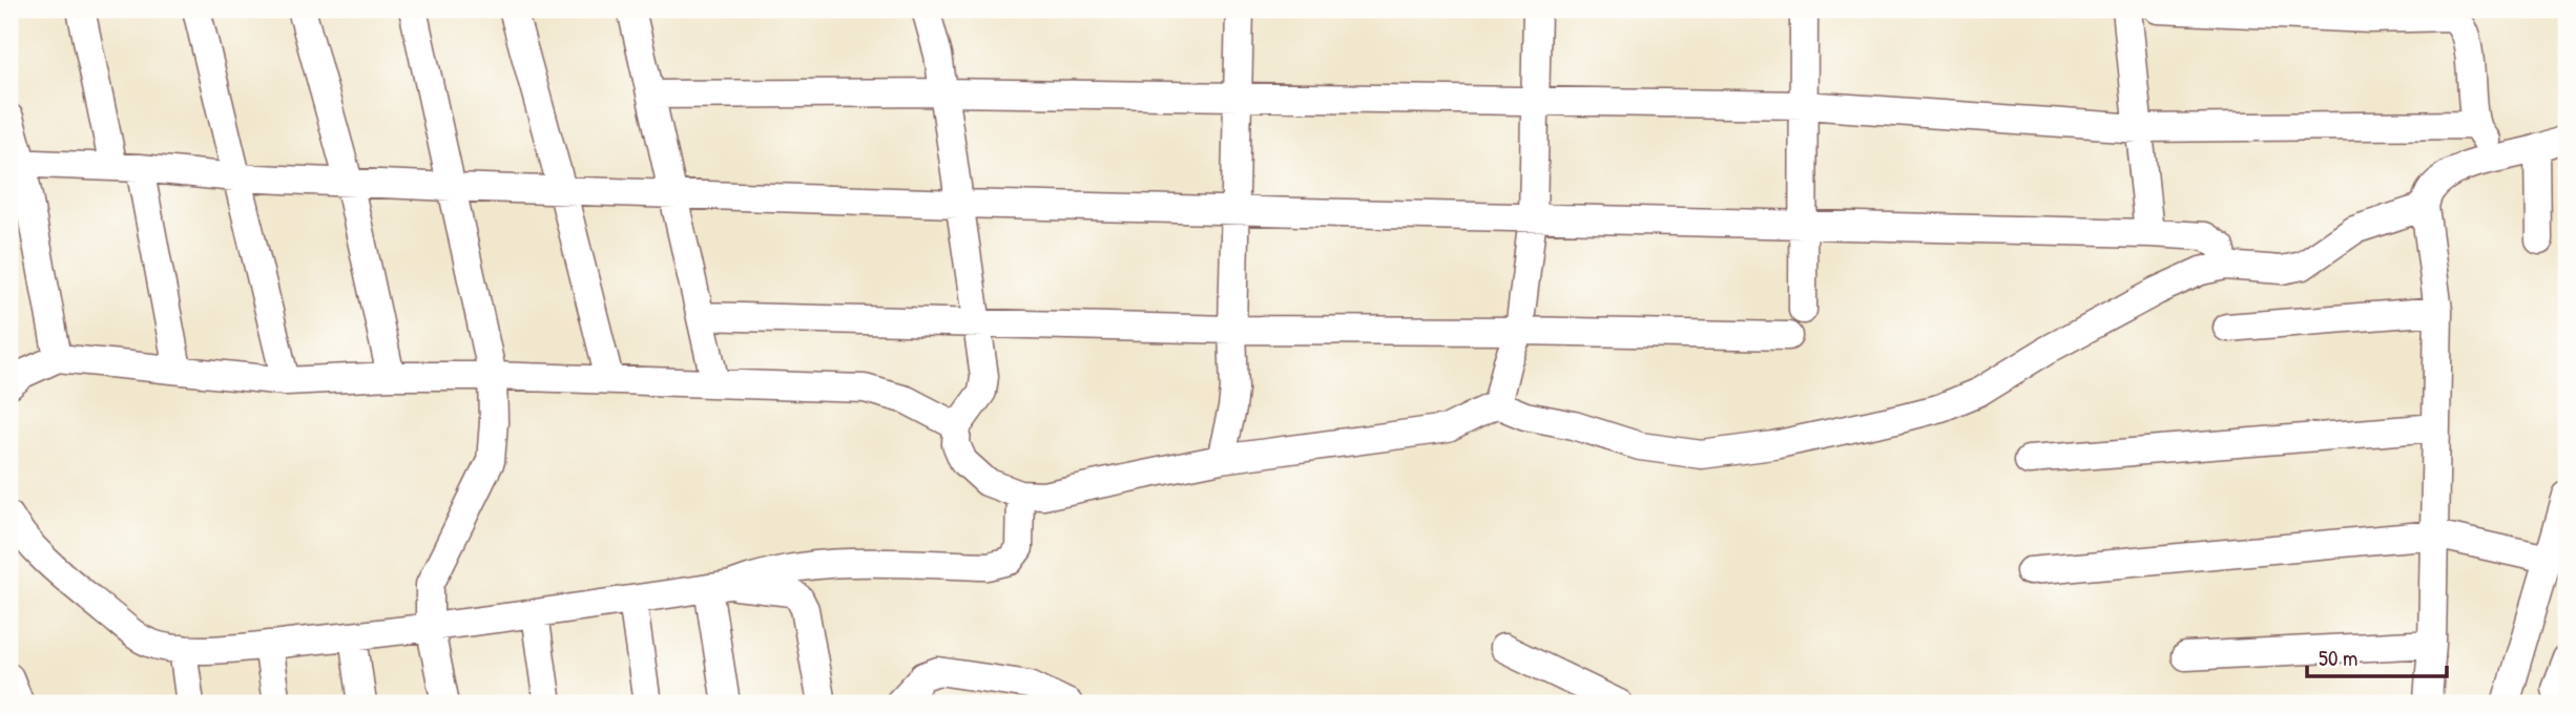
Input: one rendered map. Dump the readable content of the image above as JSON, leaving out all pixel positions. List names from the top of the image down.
{
  "scale_bar": "50 m"
}
